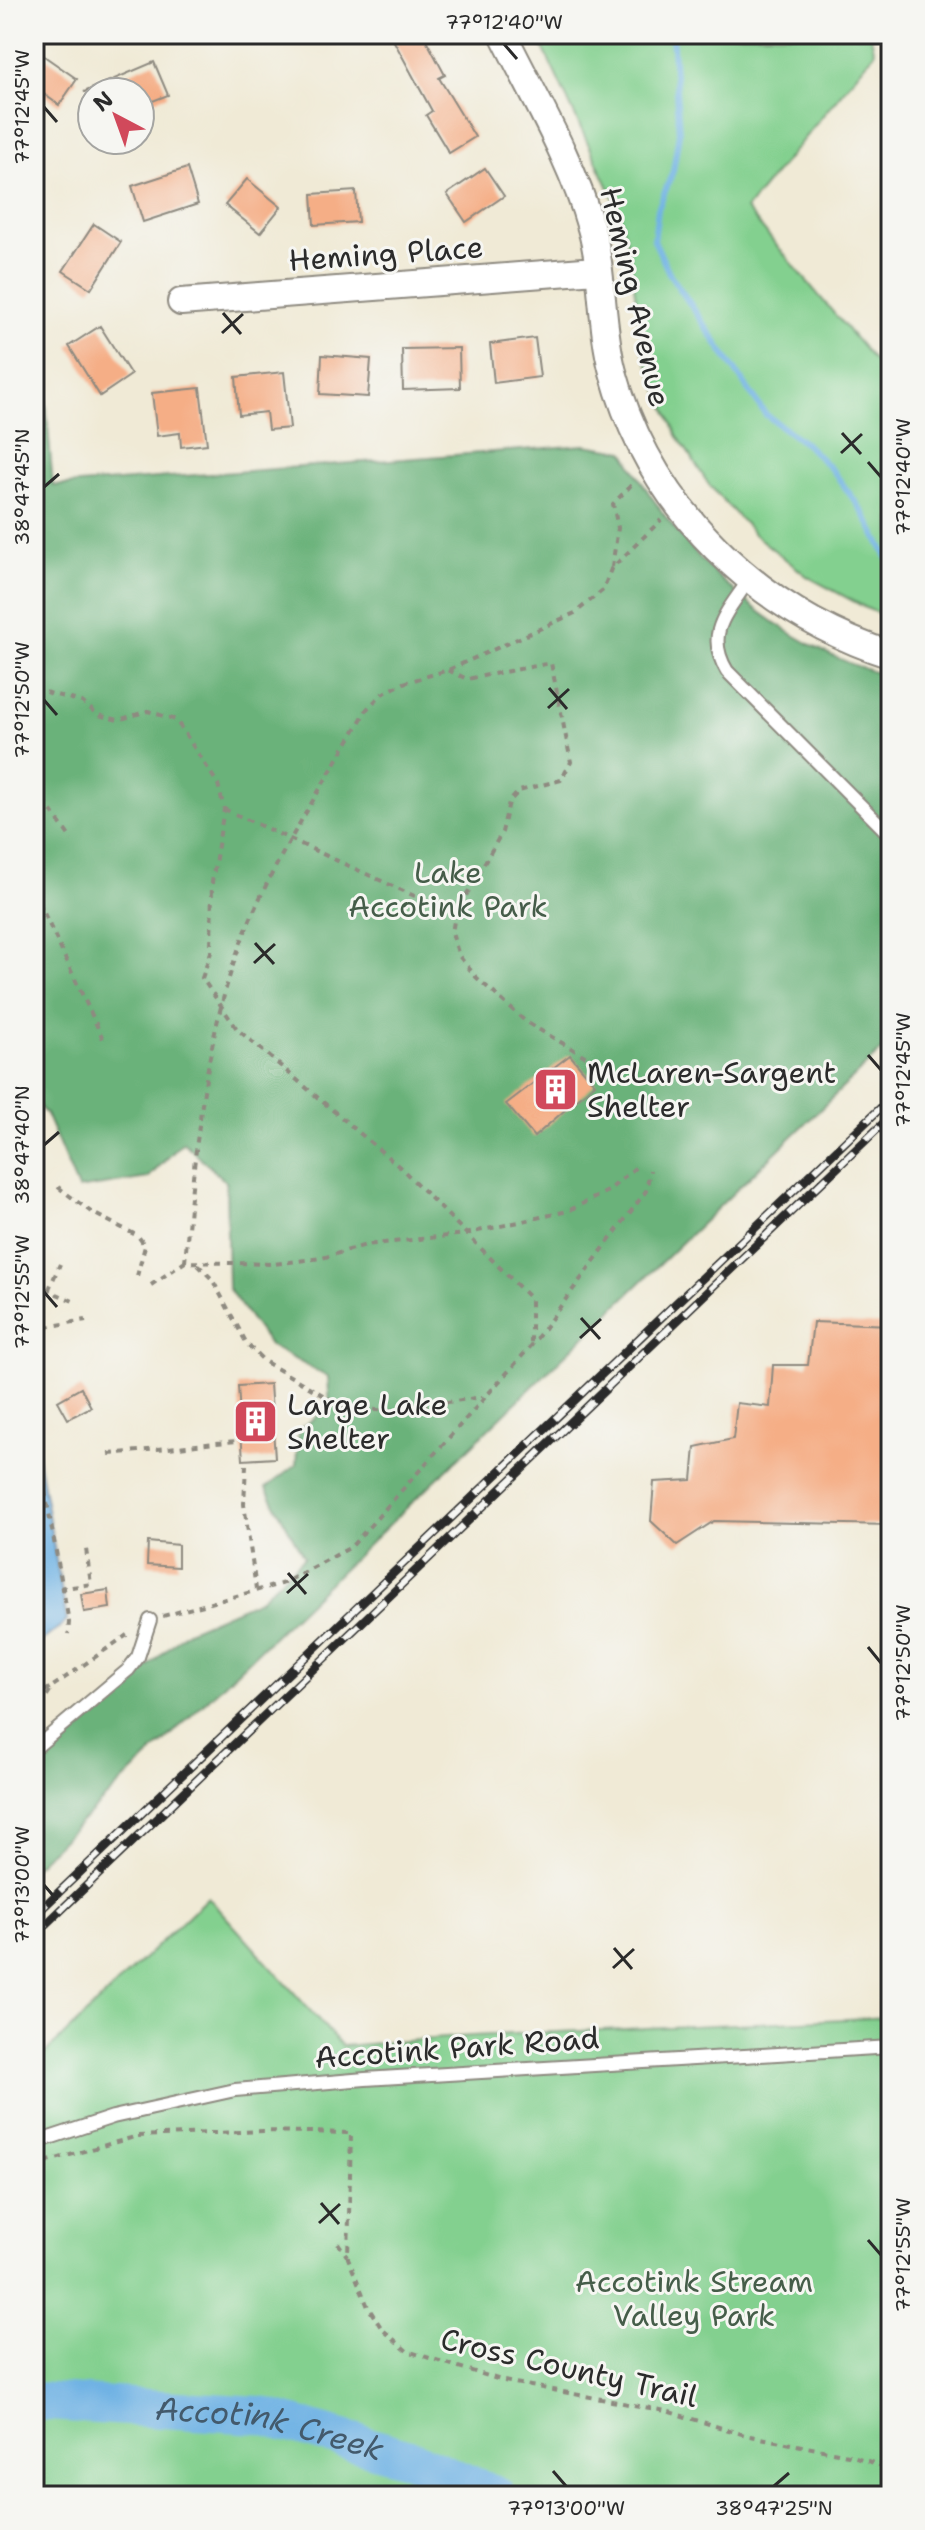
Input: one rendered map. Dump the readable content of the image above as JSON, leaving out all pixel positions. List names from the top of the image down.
{
  "streets": {
    "street": ["Heming Place", "Heming Avenue"],
    "lane": ["Accotink Park Road"],
    "path": ["Cross County Trail"]
  },
  "crossings": [
    ["Heming Place", "Heming Avenue"]
  ],
  "water": ["Accotink Creek"],
  "parks": ["Lake Accotink Park", "Accotink Stream Valley Park"],
  "places": {
    "building": ["McLaren-Sargent Shelter", "Large Lake Shelter"]
  },
  "north": "top left",
  "coordinates": [
    "77°12'40\"W",
    "77°12'45\"W",
    "38°47'45\"N",
    "77°12'50\"W",
    "38°47'40\"N",
    "77°12'55\"W",
    "77°13'00\"W",
    "38°47'25\"N"
  ]
}
